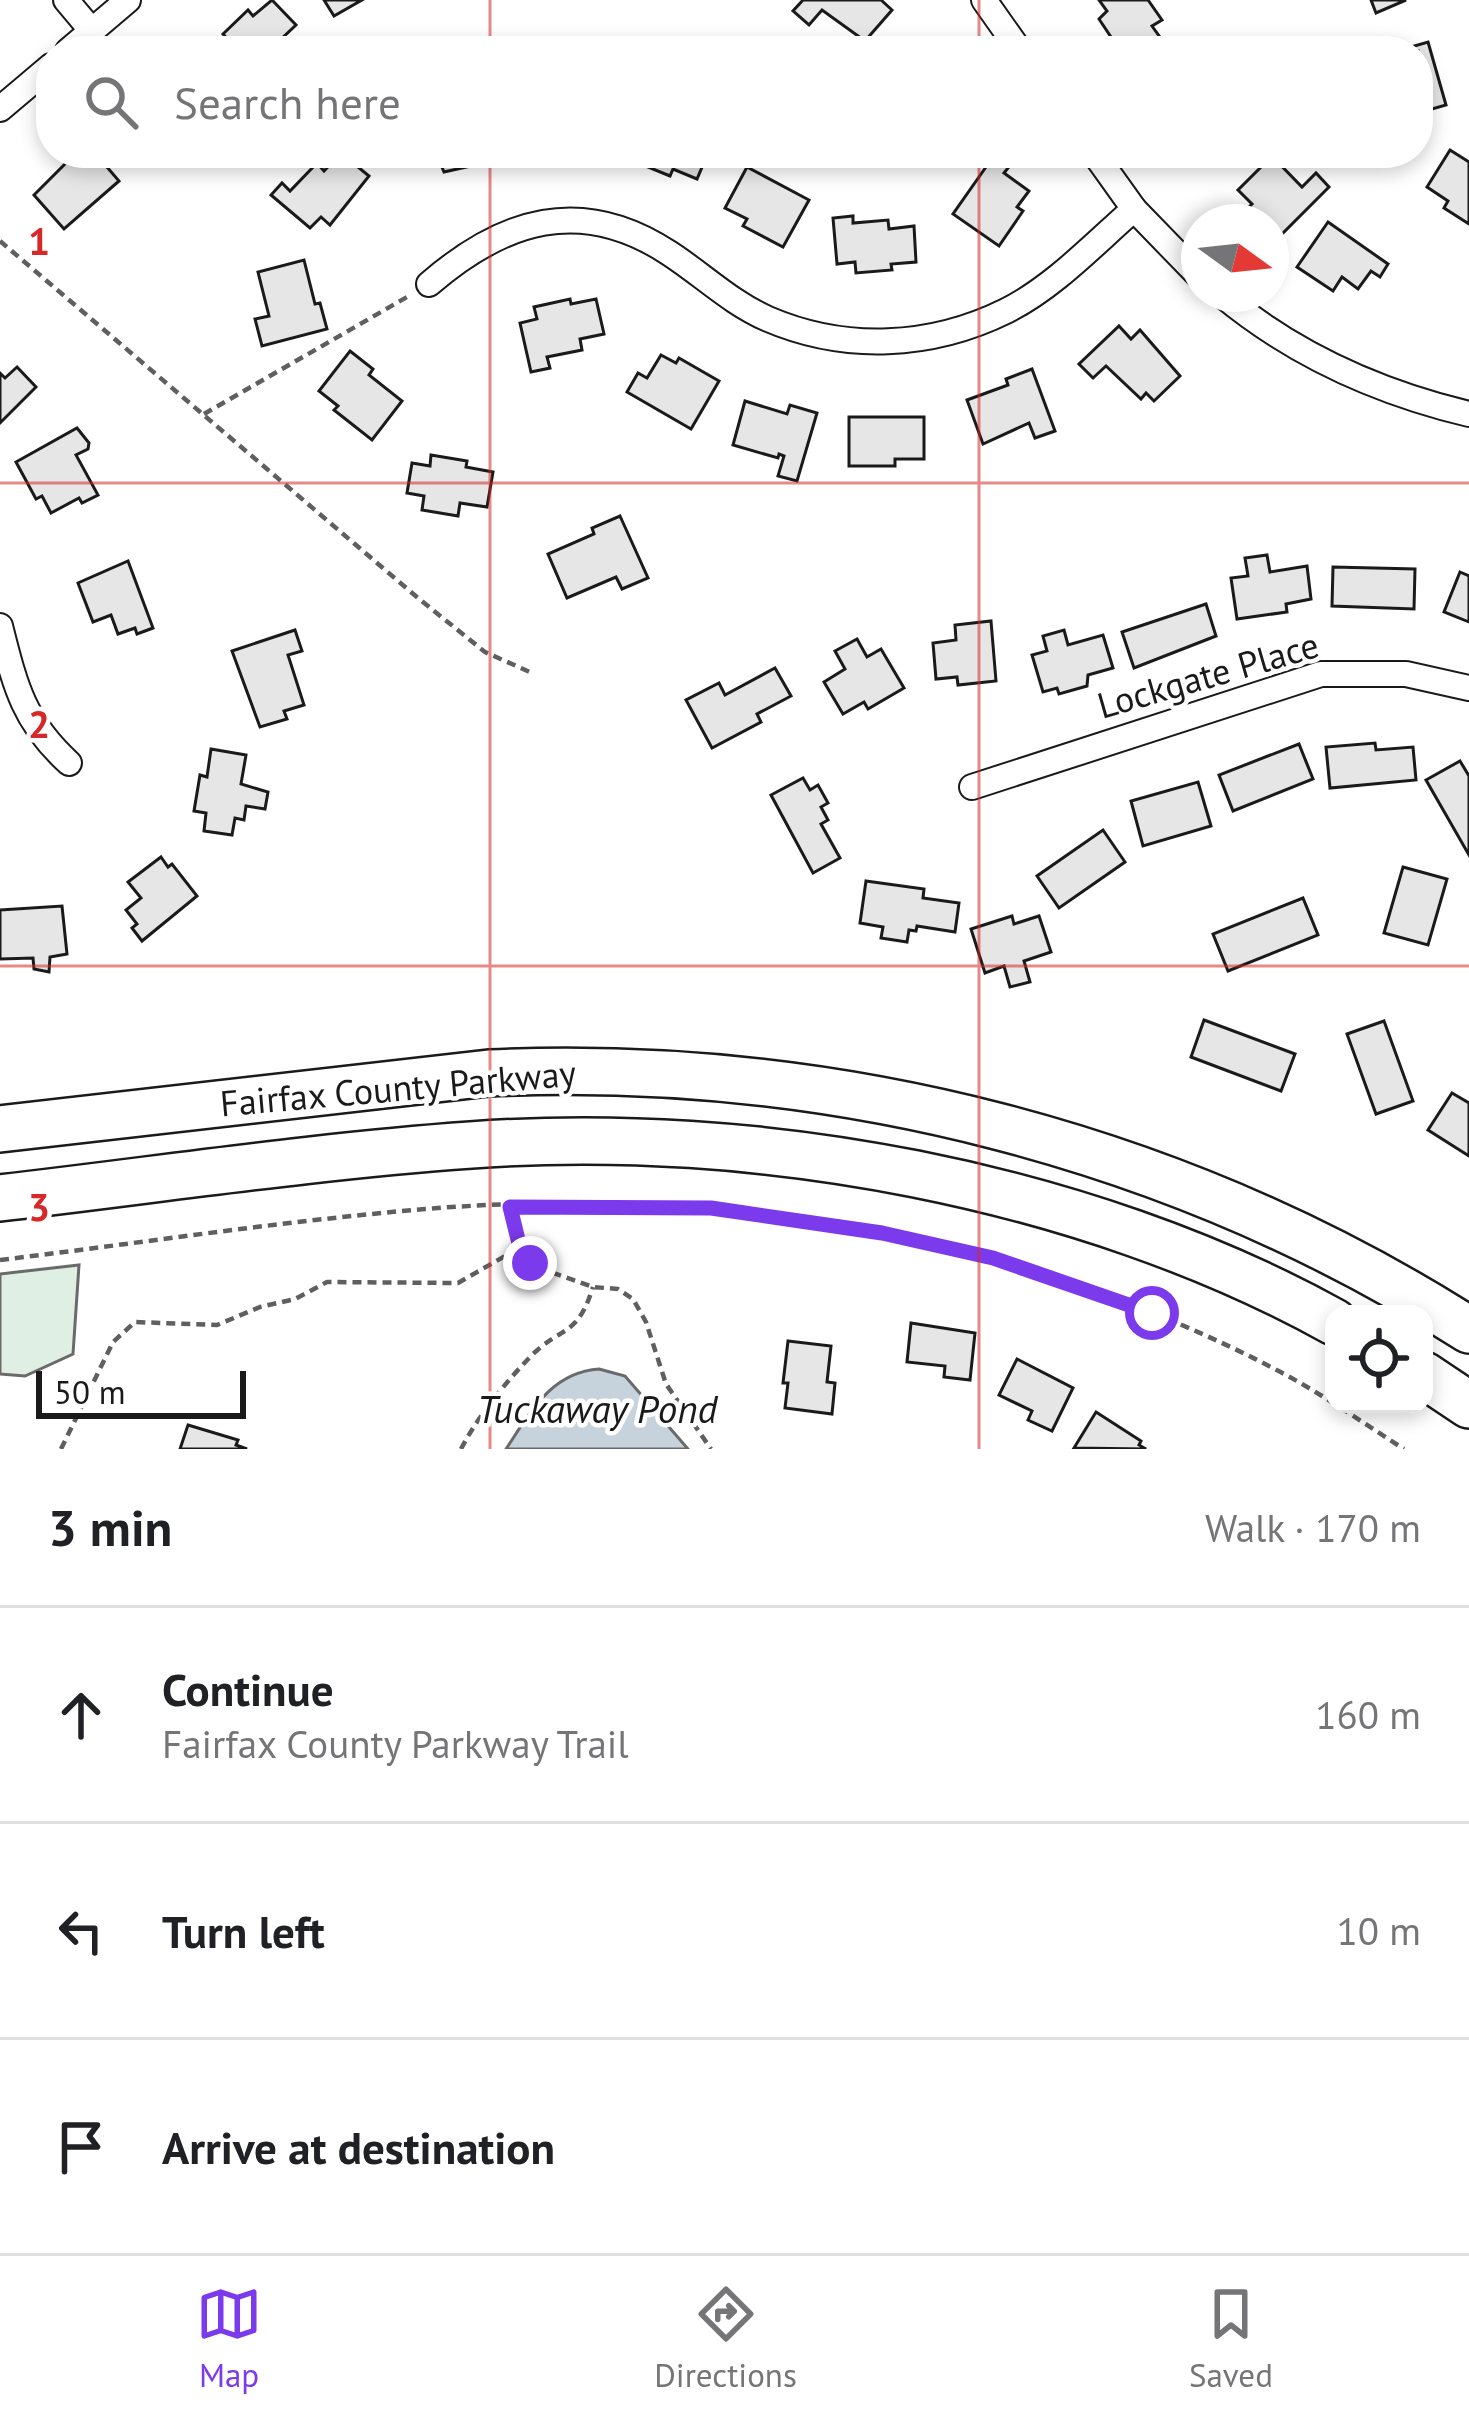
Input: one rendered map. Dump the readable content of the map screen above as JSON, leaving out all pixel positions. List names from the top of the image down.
{
  "streets": {
    "highway": ["Fairfax County Parkway"],
    "street": ["Lockgate Place"]
  },
  "water": ["Tuckaway Pond"],
  "scale_bar": "50 m",
  "north": "right",
  "page": {
    "search": "Search here",
    "scale": "50 m",
    "heading": ["3 min", "Walk · 170 m"],
    "list": [
      ["Continue", "Fairfax County Parkway Trail", "160 m"],
      ["Turn left", "10 m"],
      "Arrive at destination"
    ],
    "nav": ["Map", "Directions", "Saved"]
  },
  "grid": {
    "rows": ["1", "2", "3"]
  }
}
